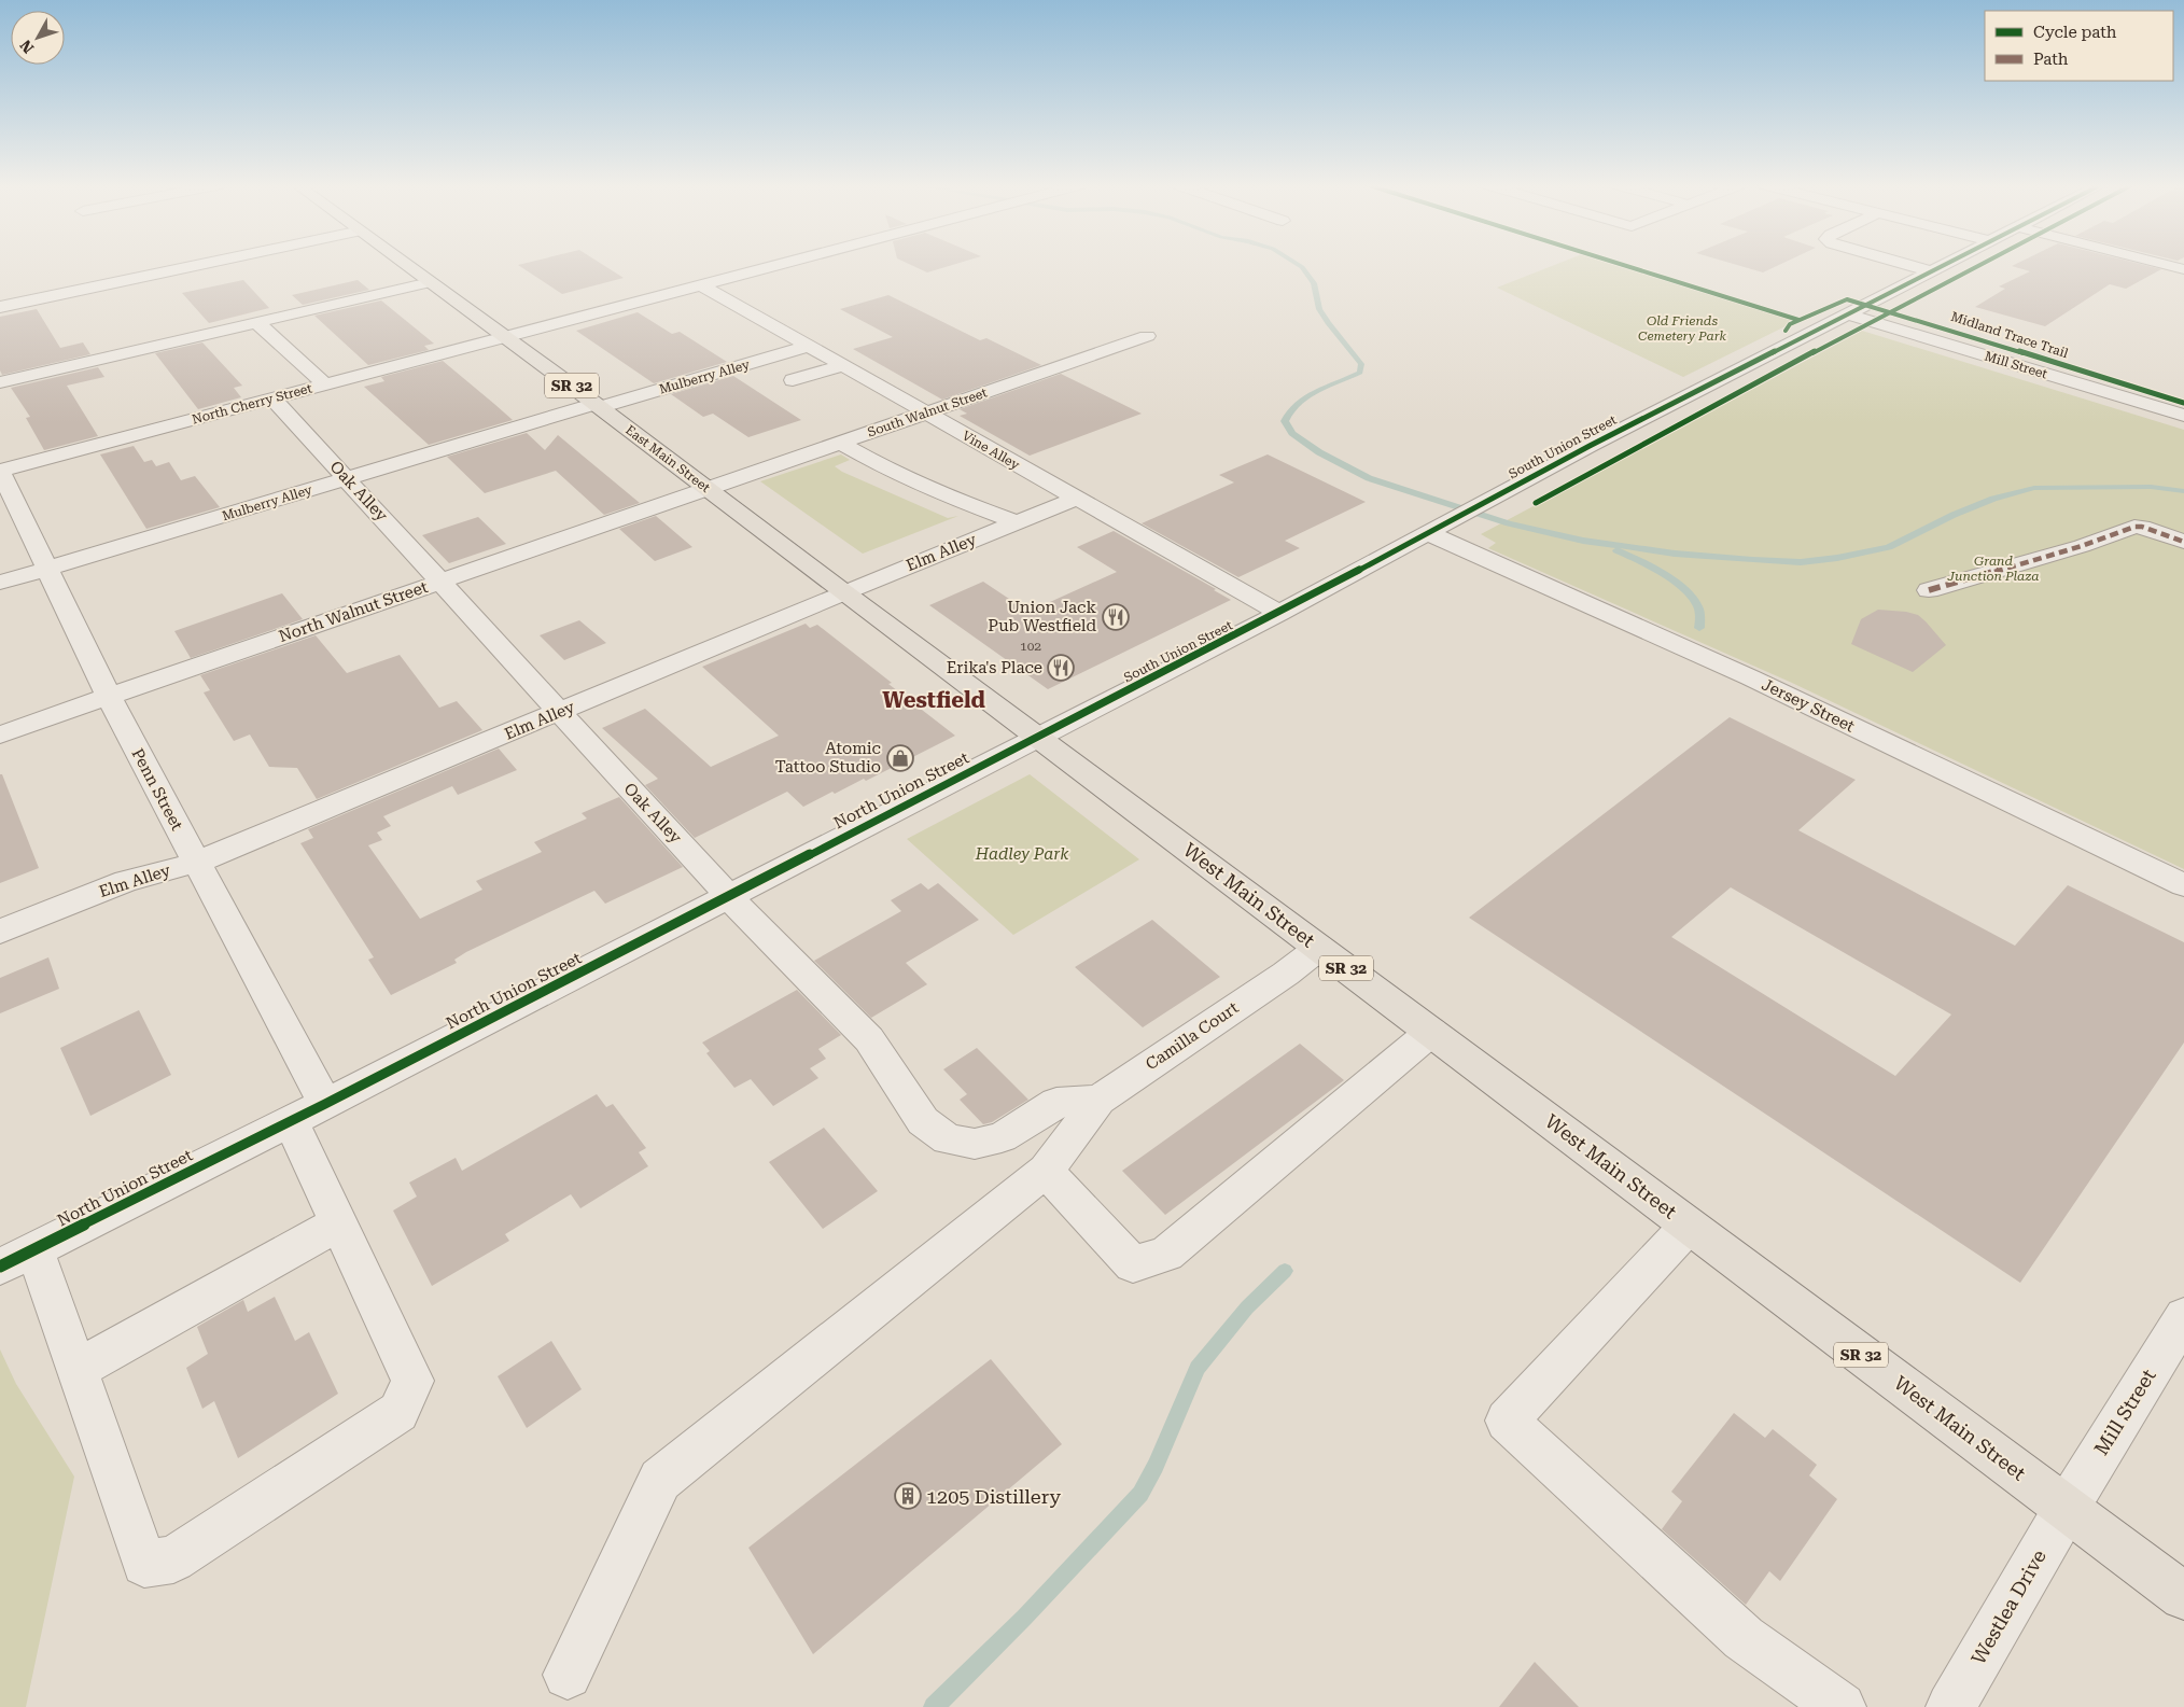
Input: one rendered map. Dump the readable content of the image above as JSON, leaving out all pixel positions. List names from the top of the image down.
{
  "streets": {
    "main road": ["SR 32", "East Main Street", "West Main Street"],
    "street": [
      "Mill Street",
      "Mulberry Alley",
      "North Cherry Street",
      "South Walnut Street",
      "South Union Street",
      "Vine Alley",
      "Oak Alley",
      "Elm Alley",
      "North Walnut Street",
      "Jersey Street",
      "Penn Street",
      "North Union Street",
      "Camilla Court",
      "Westlea Drive"
    ],
    "cycle path": ["Midland Trace Trail"]
  },
  "crossings": [
    ["Mill Street", "South Union Street"],
    ["Mill Street", "West Main Street"],
    ["Mill Street", "Westlea Drive"],
    ["Mulberry Alley", "Vine Alley"],
    ["Mulberry Alley", "East Main Street"],
    ["Mulberry Alley", "Oak Alley"],
    ["Mulberry Alley", "Penn Street"],
    ["North Cherry Street", "Vine Alley"],
    ["North Cherry Street", "East Main Street"],
    ["North Cherry Street", "Oak Alley"],
    ["North Cherry Street", "Penn Street"],
    ["South Walnut Street", "Vine Alley"],
    ["South Walnut Street", "East Main Street"],
    ["South Walnut Street", "North Walnut Street"],
    ["South Union Street", "Vine Alley"],
    ["South Union Street", "East Main Street"],
    ["South Union Street", "Jersey Street"],
    ["South Union Street", "North Union Street"],
    ["South Union Street", "West Main Street"],
    ["Vine Alley", "Elm Alley"],
    ["East Main Street", "Elm Alley"],
    ["East Main Street", "North Walnut Street"],
    ["East Main Street", "North Union Street"],
    ["East Main Street", "West Main Street"],
    ["Oak Alley", "Elm Alley"],
    ["Oak Alley", "North Walnut Street"],
    ["Oak Alley", "North Union Street"],
    ["Oak Alley", "Camilla Court"],
    ["Elm Alley", "Penn Street"],
    ["North Walnut Street", "Penn Street"],
    ["Penn Street", "North Union Street"],
    ["North Union Street", "West Main Street"],
    ["West Main Street", "Camilla Court"],
    ["West Main Street", "Westlea Drive"]
  ],
  "districts": ["Westfield"],
  "parks": ["Old Friends Cemetery Park", "Grand Junction Plaza", "Hadley Park"],
  "places": {
    "restaurant": ["Union Jack Pub Westfield", "Erika's Place"],
    "shop": ["Atomic Tattoo Studio"],
    "building": ["1205 Distillery"]
  },
  "house_numbers": ["102"],
  "legend": ["Cycle path", "Path"],
  "north": "bottom left"
}
